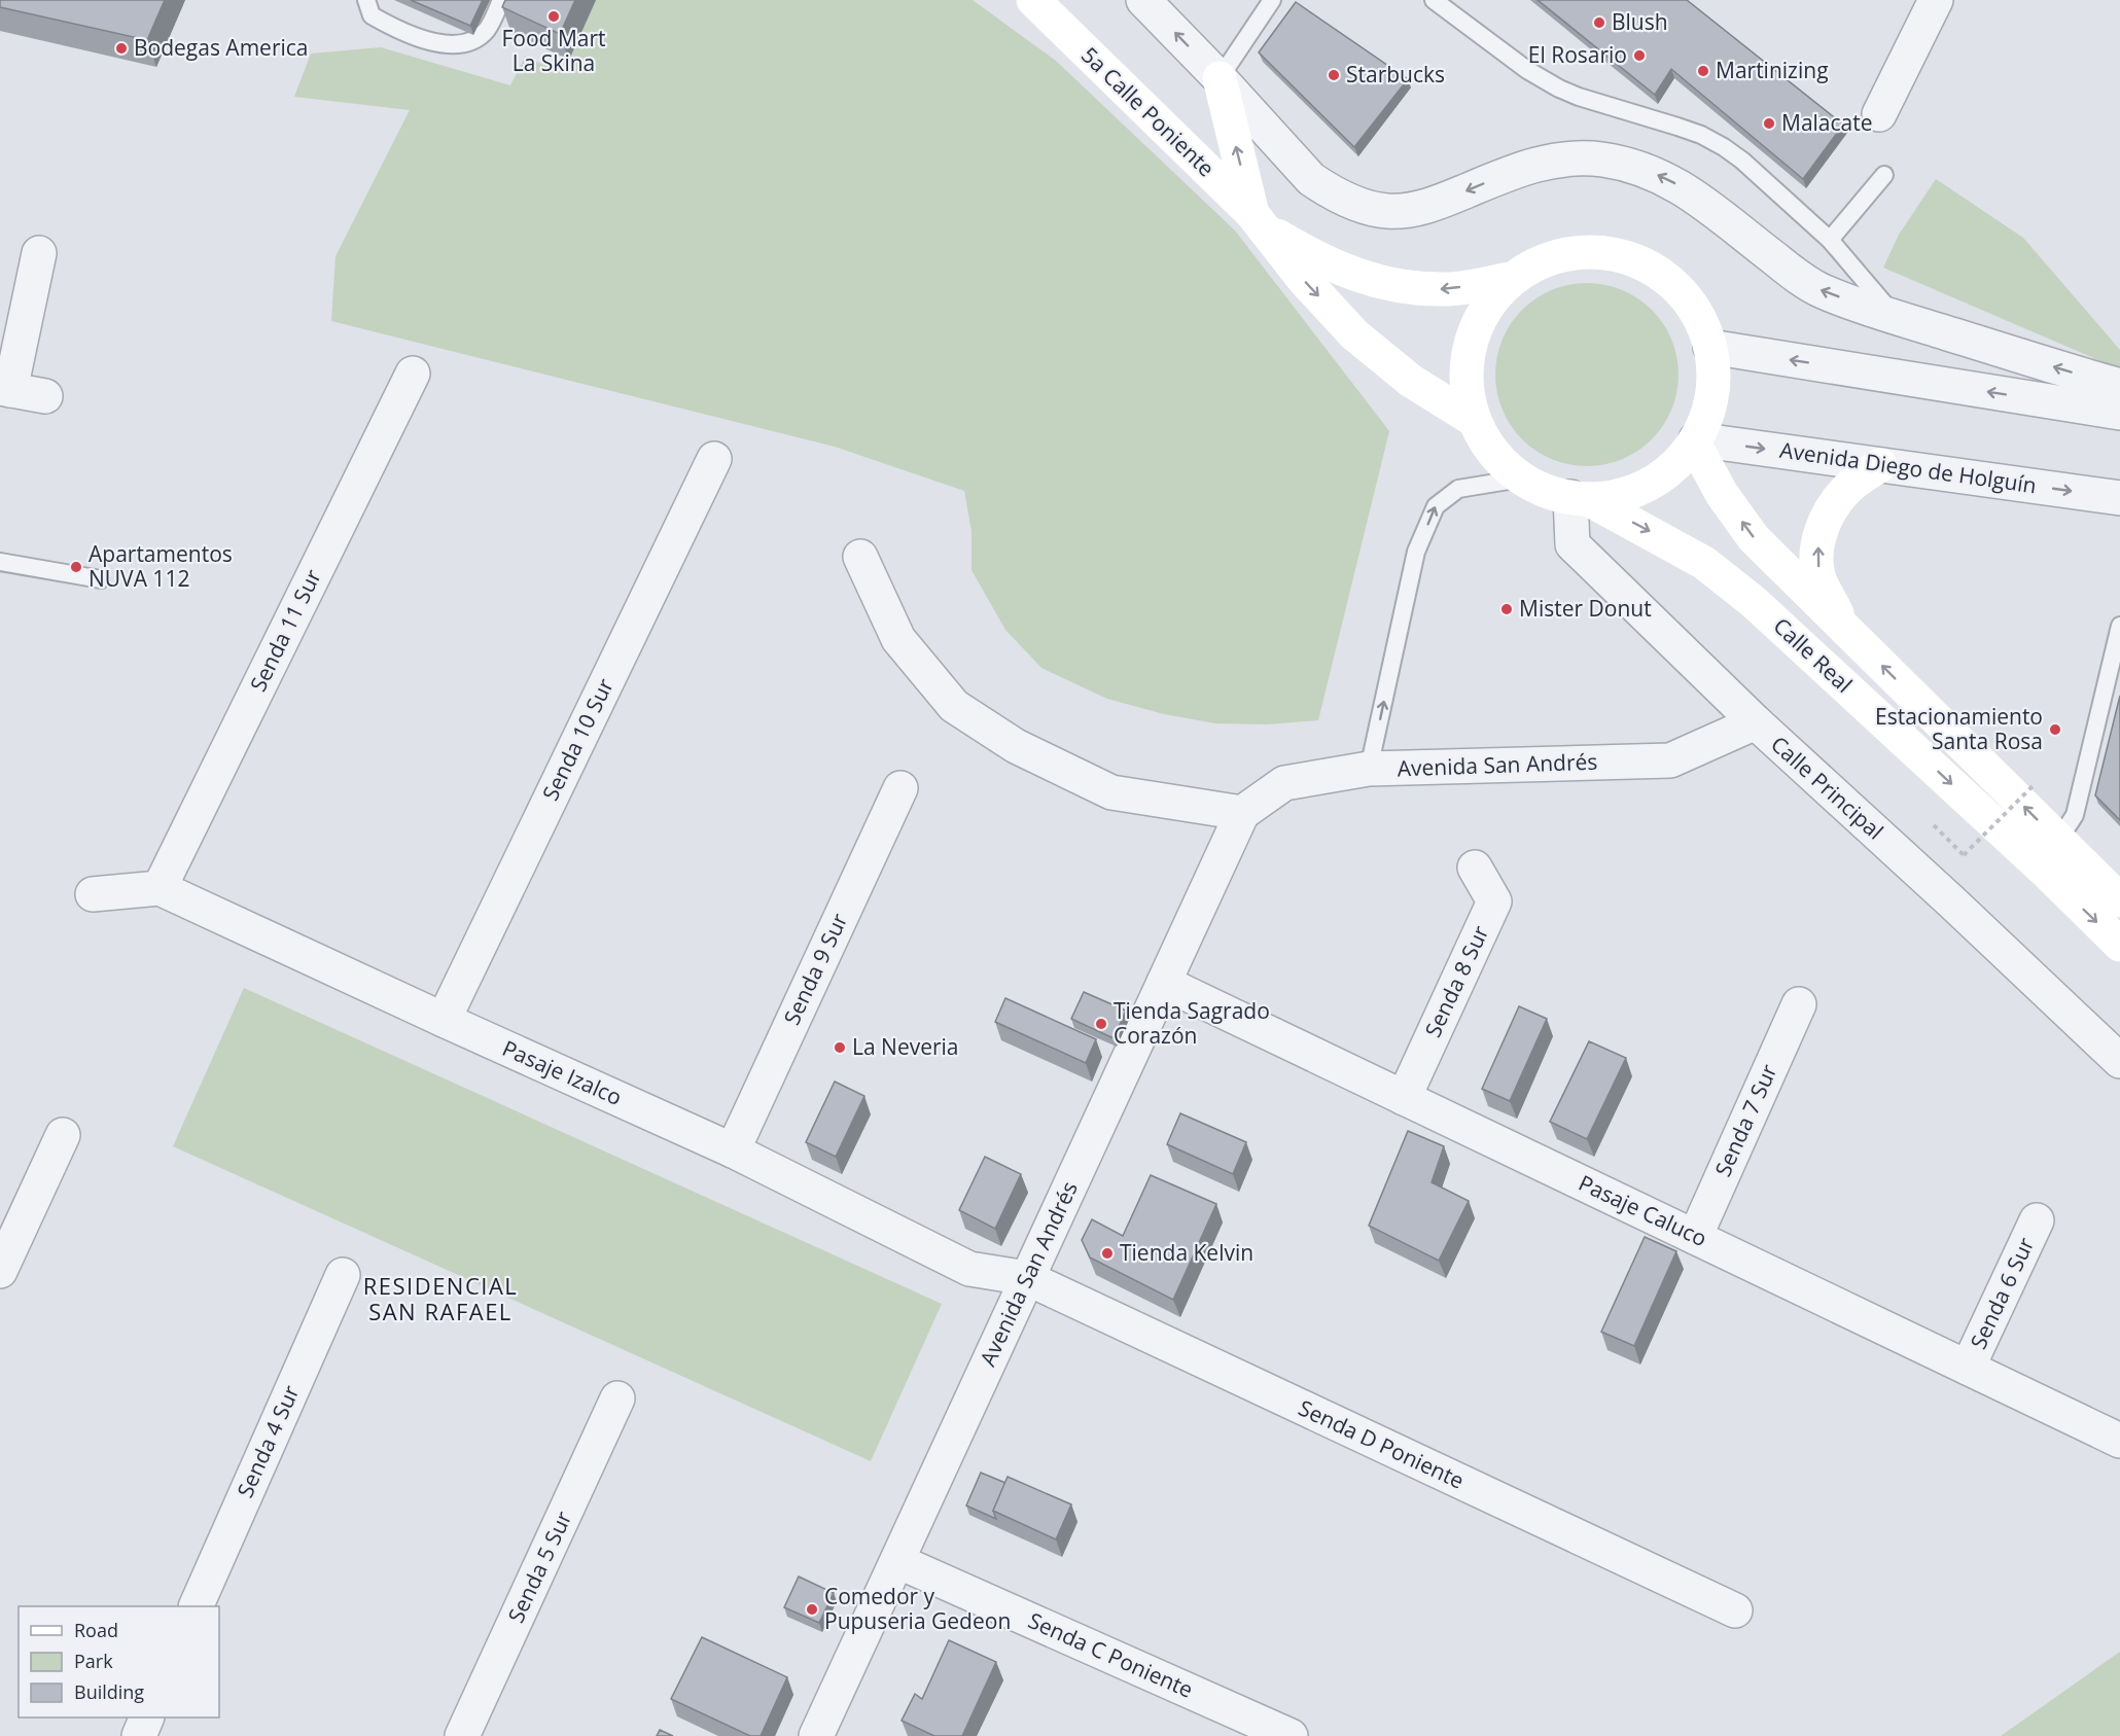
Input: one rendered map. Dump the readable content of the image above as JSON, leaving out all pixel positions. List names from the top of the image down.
{
  "streets": {
    "main road": ["5a Calle Poniente", "Calle Real"],
    "street": [
      "Avenida Diego de Holguín",
      "Senda 11 Sur",
      "Senda 10 Sur",
      "Avenida San Andrés",
      "Calle Principal",
      "Senda 9 Sur",
      "Senda 8 Sur",
      "Pasaje Izalco",
      "Senda 7 Sur",
      "Pasaje Caluco",
      "Senda 6 Sur",
      "Senda 4 Sur",
      "Senda D Poniente",
      "Senda 5 Sur",
      "Senda C Poniente"
    ]
  },
  "crossings": [
    ["Avenida Diego de Holguín", "Calle Real"],
    ["Senda 11 Sur", "Pasaje Izalco"],
    ["Calle Real", "Calle Principal"],
    ["Senda 10 Sur", "Pasaje Izalco"],
    ["Avenida San Andrés", "Calle Principal"],
    ["Avenida San Andrés", "Pasaje Izalco"],
    ["Avenida San Andrés", "Pasaje Caluco"],
    ["Avenida San Andrés", "Senda D Poniente"],
    ["Avenida San Andrés", "Senda C Poniente"],
    ["Senda 9 Sur", "Pasaje Izalco"],
    ["Senda 8 Sur", "Pasaje Caluco"],
    ["Pasaje Izalco", "Senda D Poniente"],
    ["Senda 7 Sur", "Pasaje Caluco"],
    ["Pasaje Caluco", "Senda 6 Sur"]
  ],
  "districts": ["RESIDENCIAL SAN RAFAEL"],
  "places": [
    "Food Mart La Skina",
    "Blush",
    "Bodegas America",
    "El Rosario",
    "Martinizing",
    "Starbucks",
    "Malacate",
    "Apartamentos NUVA 112",
    "Mister Donut",
    "Estacionamiento Santa Rosa",
    "Tienda Sagrado Corazón",
    "La Neveria",
    "Tienda Kelvin",
    "Comedor y Pupuseria Gedeon"
  ],
  "legend": ["Road", "Park", "Building"]
}
